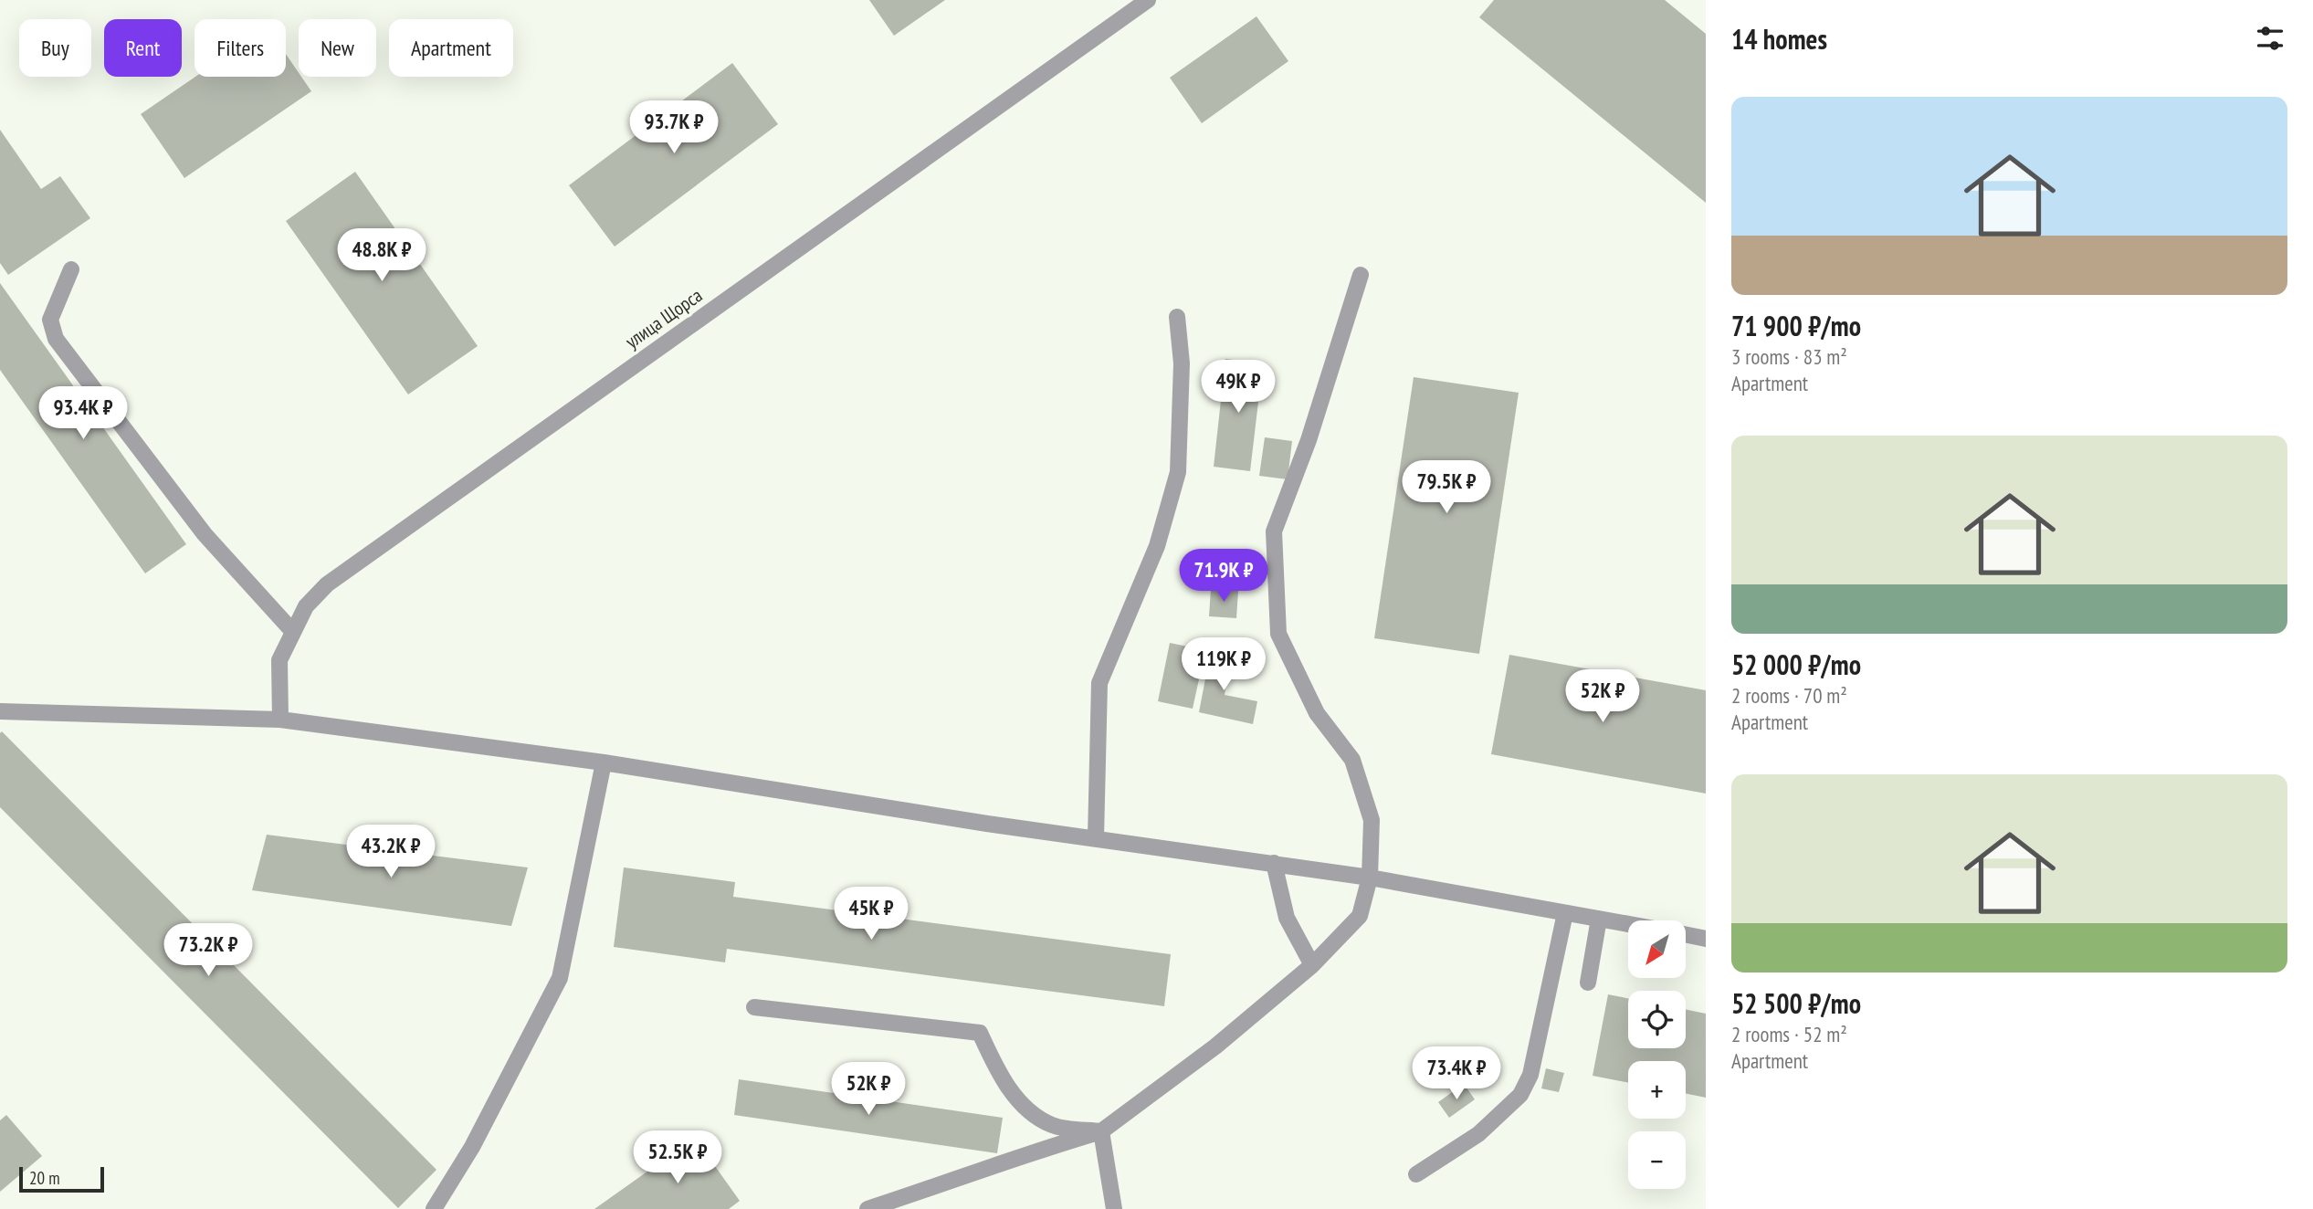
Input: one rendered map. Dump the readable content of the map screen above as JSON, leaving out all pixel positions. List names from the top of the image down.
{
  "streets": {
    "street": ["улица Щорса"]
  },
  "scale_bar": "20 m",
  "north": "bottom left",
  "page": {
    "heading": "14 homes",
    "chip": [
      "Buy",
      "Rent",
      "Filters",
      "New",
      "Apartment"
    ],
    "list": [
      {
        "name": "71 900 ₽/mo",
        "note": "3 rooms · 83 m² · Apartment"
      },
      {
        "name": "52 000 ₽/mo",
        "note": "2 rooms · 70 m² · Apartment"
      },
      {
        "name": "52 500 ₽/mo",
        "note": "2 rooms · 52 m² · Apartment"
      }
    ],
    "price": [
      "93.7K ₽",
      "48.8K ₽",
      "49K ₽",
      "93.4K ₽",
      "79.5K ₽",
      "71.9K ₽",
      "119K ₽",
      "52K ₽",
      "43.2K ₽",
      "45K ₽",
      "73.2K ₽",
      "73.4K ₽",
      "52K ₽",
      "52.5K ₽"
    ],
    "map_buttons": ["+", "−"],
    "scale": "20 m"
  }
}
